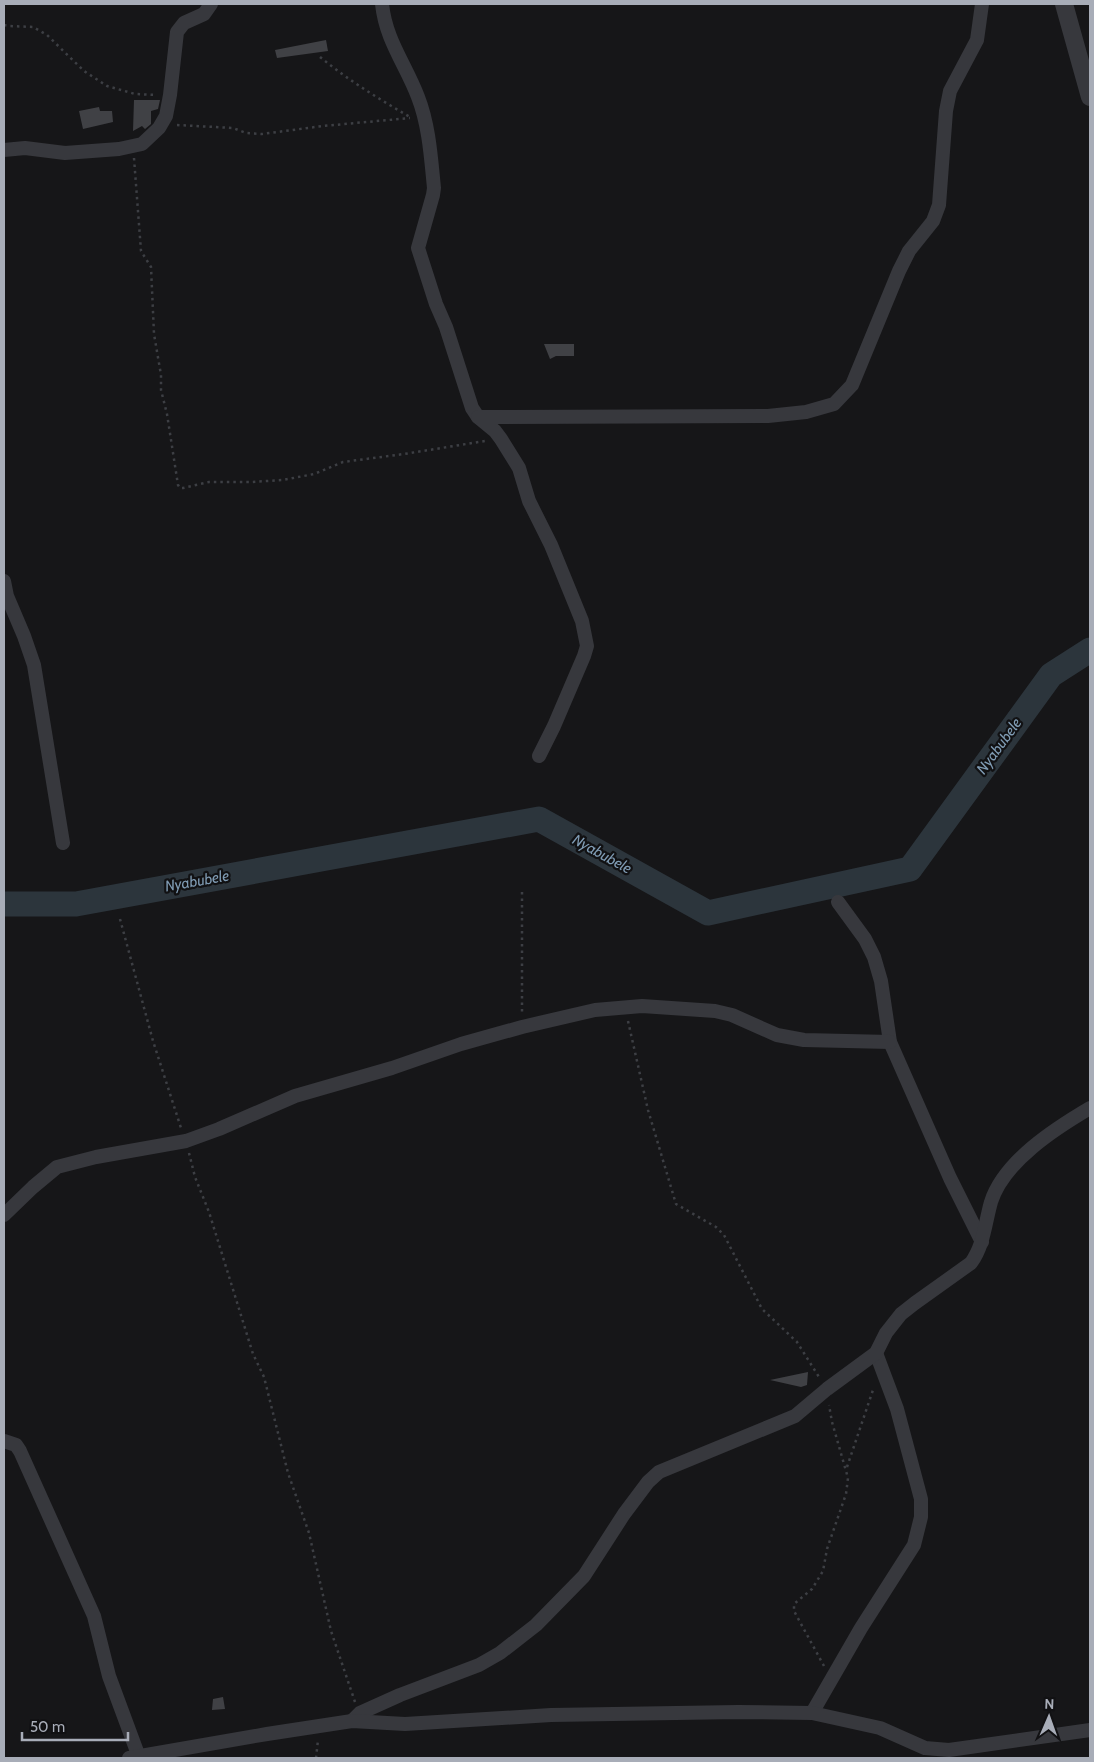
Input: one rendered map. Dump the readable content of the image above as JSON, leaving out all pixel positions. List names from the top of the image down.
{
  "water": ["Nyabubele"],
  "scale_bar": "50 m",
  "north": "top"
}
